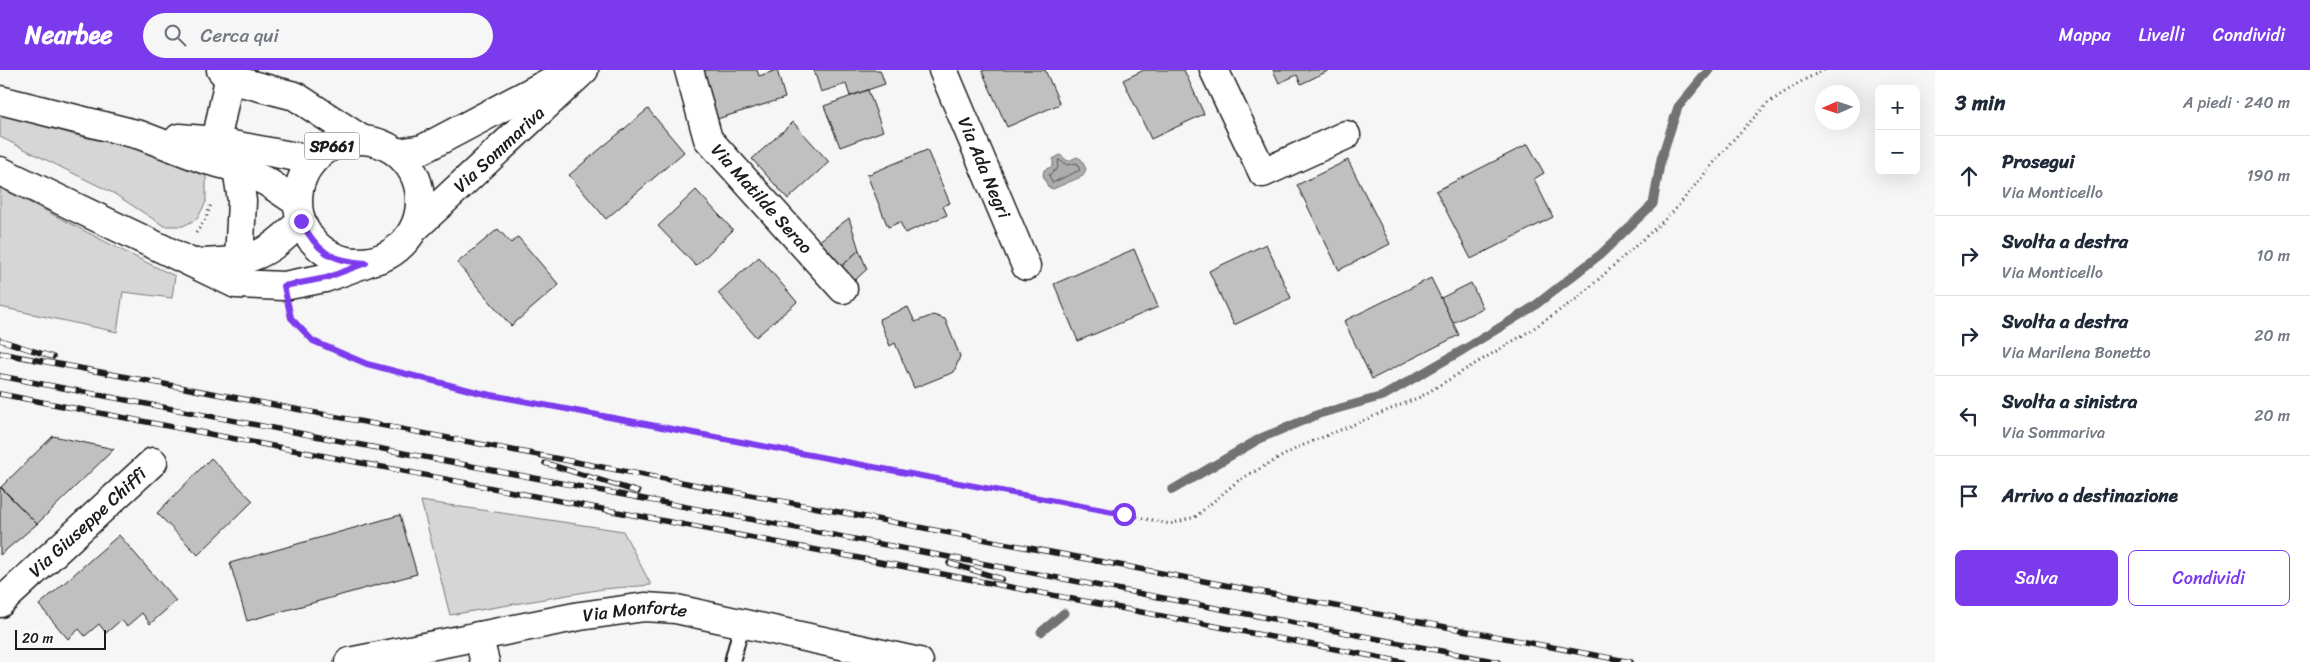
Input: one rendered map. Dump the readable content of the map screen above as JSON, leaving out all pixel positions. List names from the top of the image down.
{
  "streets": {
    "street": [
      "SP661",
      "Via Sommariva",
      "Via Ada Negri",
      "Via Matilde Serao",
      "Via Giuseppe Chiffi",
      "Via Monforte"
    ]
  },
  "scale_bar": "20 m",
  "north": "left",
  "page": {
    "header": "Nearbee",
    "search": "Cerca qui",
    "nav": ["Mappa", "Livelli", "Condividi"],
    "heading": ["3 min", "A piedi · 240 m"],
    "map_buttons": ["+", "−"],
    "list": [
      ["Prosegui", "Via Monticello", "190 m"],
      ["Svolta a destra", "Via Monticello", "10 m"],
      ["Svolta a destra", "Via Marilena Bonetto", "20 m"],
      ["Svolta a sinistra", "Via Sommariva", "20 m"],
      "Arrivo a destinazione"
    ],
    "buttons": ["Salva", "Condividi"],
    "scale": "20 m"
  }
}
